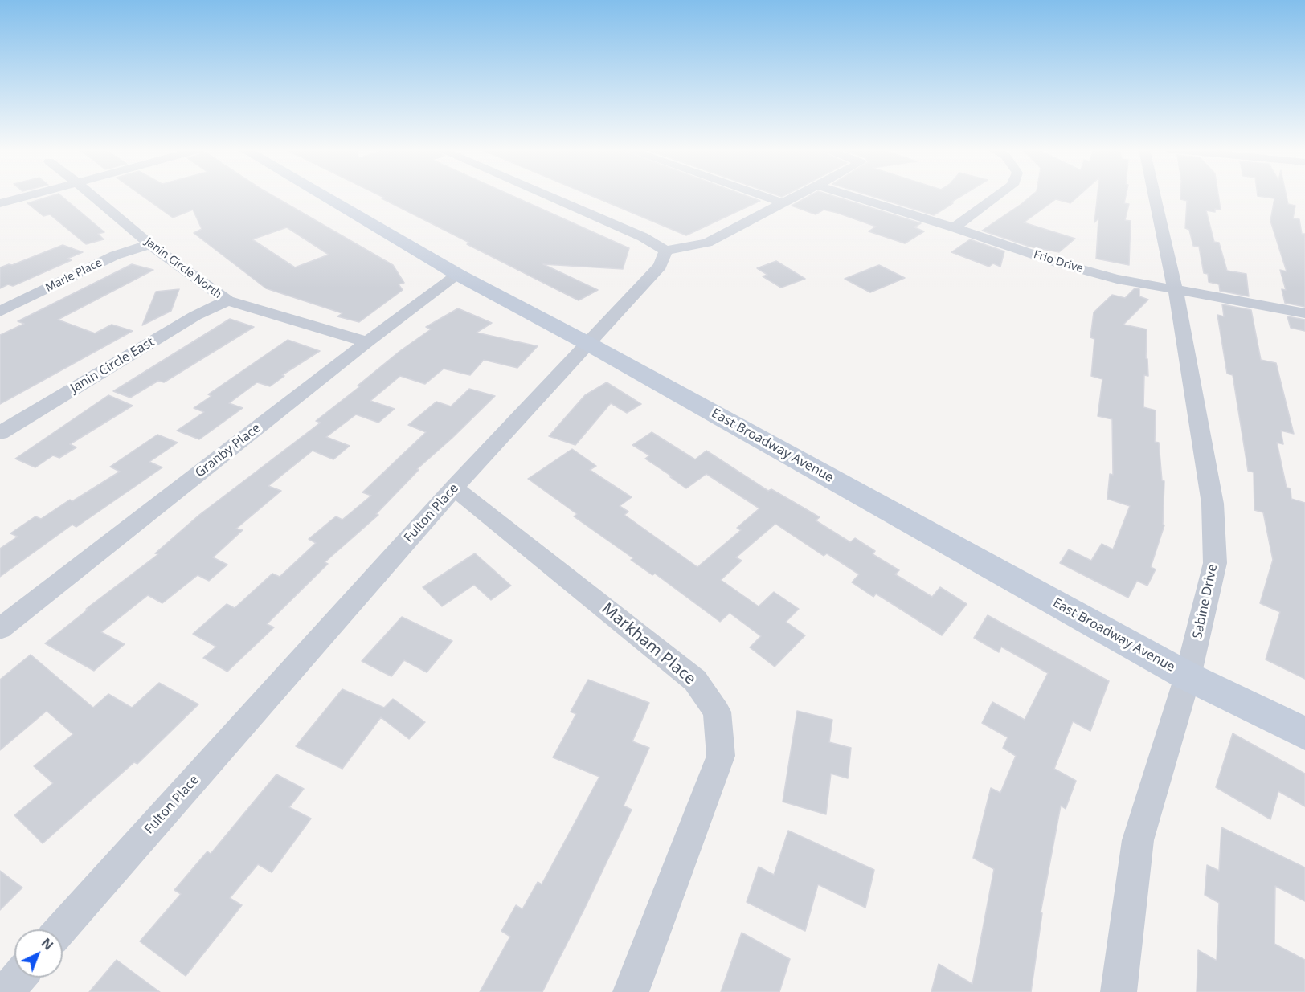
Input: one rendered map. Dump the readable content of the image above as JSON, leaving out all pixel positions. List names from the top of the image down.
{
  "streets": {
    "street": [
      "Frio Drive",
      "Janin Circle North",
      "Marie Place",
      "Janin Circle East",
      "East Broadway Avenue",
      "Granby Place",
      "Fulton Place",
      "Sabine Drive",
      "Markham Place"
    ]
  },
  "crossings": [
    ["Frio Drive", "Sabine Drive"],
    ["Janin Circle North", "Marie Place"],
    ["Janin Circle North", "Janin Circle East"],
    ["Janin Circle North", "Granby Place"],
    ["East Broadway Avenue", "Granby Place"],
    ["East Broadway Avenue", "Fulton Place"],
    ["East Broadway Avenue", "Sabine Drive"],
    ["Fulton Place", "Markham Place"]
  ],
  "north": "top right"
}
